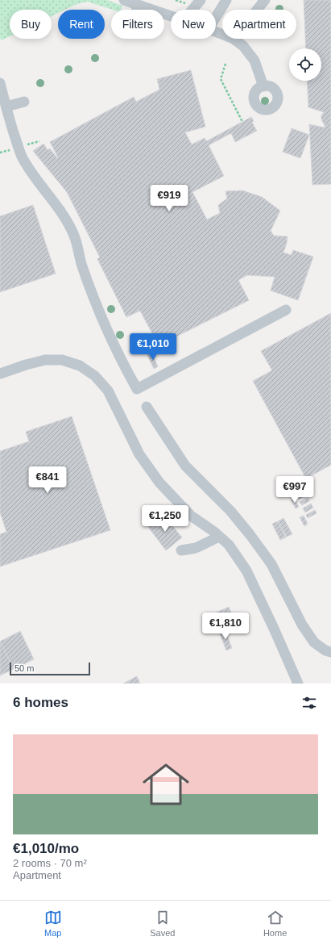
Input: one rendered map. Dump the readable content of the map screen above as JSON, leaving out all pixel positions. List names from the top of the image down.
{
  "scale_bar": "50 m",
  "page": {
    "chip": [
      "Buy",
      "Rent",
      "Filters",
      "New",
      "Apartment"
    ],
    "price": [
      "€919",
      "€1,010",
      "€841",
      "€997",
      "€1,250",
      "€1,810"
    ],
    "scale": "50 m",
    "heading": "6 homes",
    "list": [
      {
        "name": "€1,010/mo",
        "note": "2 rooms · 70 m² · Apartment"
      }
    ],
    "tabs": ["Map", "Saved", "Home"]
  }
}
